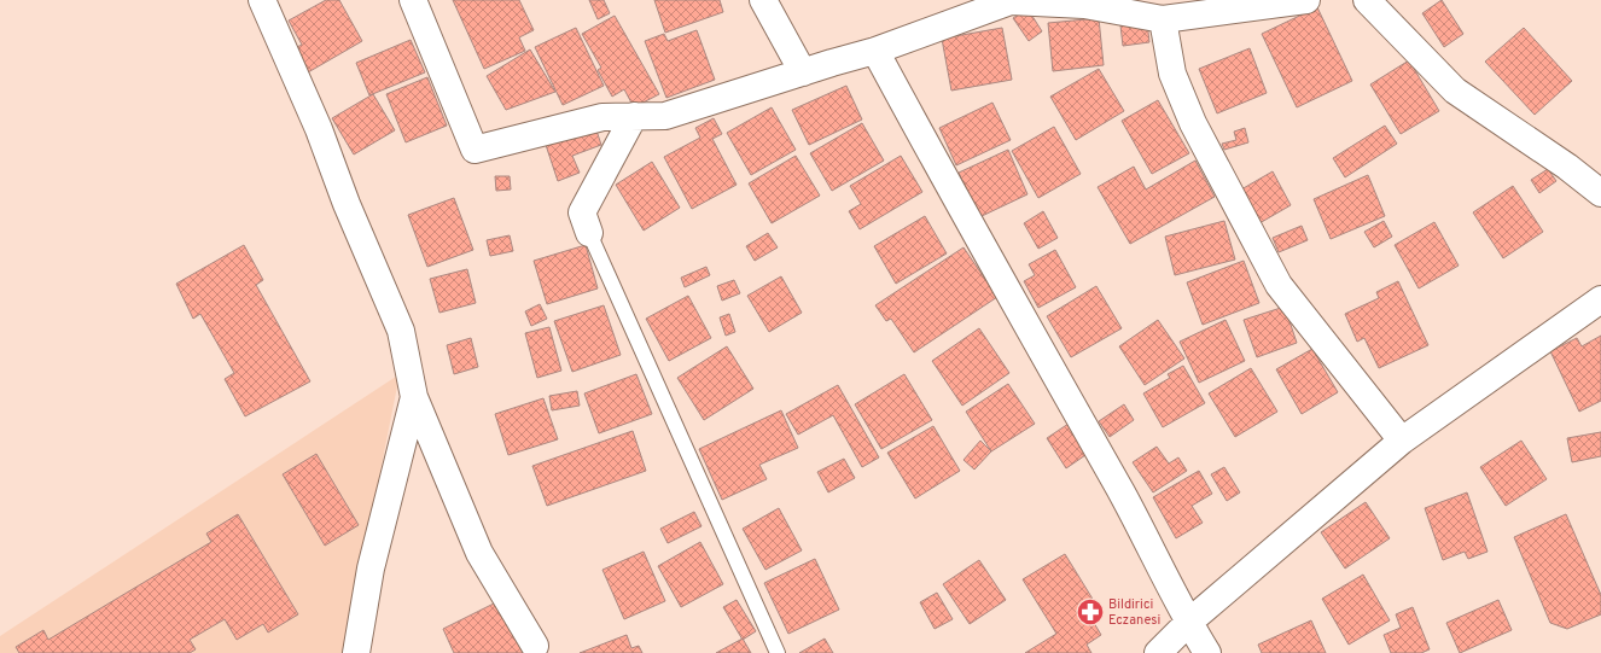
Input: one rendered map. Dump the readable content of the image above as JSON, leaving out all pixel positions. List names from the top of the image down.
{
  "places": {
    "pharmacy": ["Bildirici Eczanesi"]
  }
}
